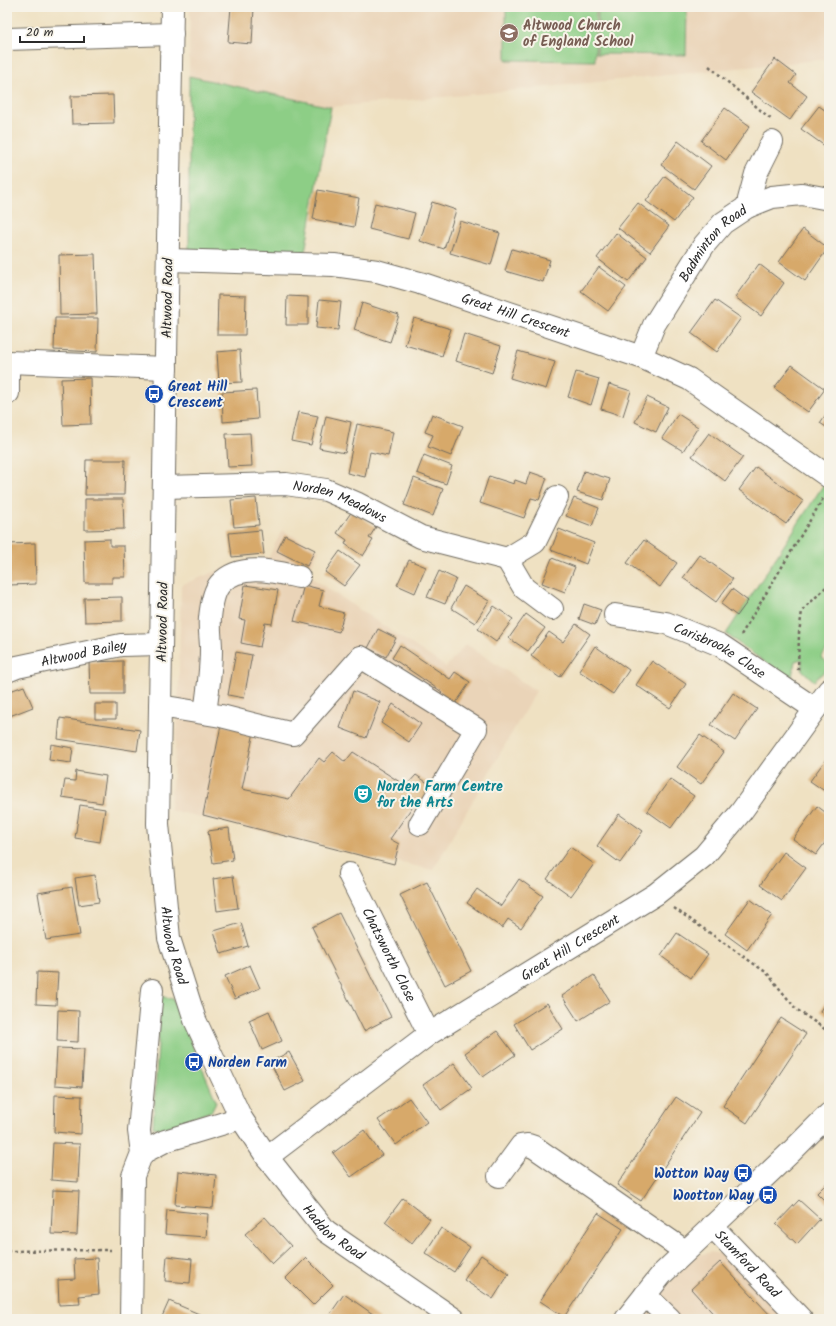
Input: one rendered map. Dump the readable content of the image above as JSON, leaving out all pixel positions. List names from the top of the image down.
{
  "streets": {
    "street": [
      "Badminton Road",
      "Altwood Road",
      "Great Hill Crescent",
      "Norden Meadows",
      "Carisbrooke Close",
      "Altwood Bailey",
      "Chatsworth Close",
      "Haddon Road",
      "Stamford Road"
    ]
  },
  "crossings": [
    ["Badminton Road", "Great Hill Crescent"],
    ["Altwood Road", "Great Hill Crescent"],
    ["Altwood Road", "Norden Meadows"],
    ["Altwood Road", "Altwood Bailey"],
    ["Altwood Road", "Haddon Road"],
    ["Great Hill Crescent", "Carisbrooke Close"],
    ["Great Hill Crescent", "Chatsworth Close"],
    ["Great Hill Crescent", "Haddon Road"]
  ],
  "places": {
    "school or university": ["Altwood Church of England School"],
    "bus stop": [
      "Great Hill Crescent",
      "Norden Farm",
      "Wotton Way",
      "Wootton Way"
    ],
    "theatre": ["Norden Farm Centre for the Arts"]
  },
  "scale_bar": "20 m"
}
